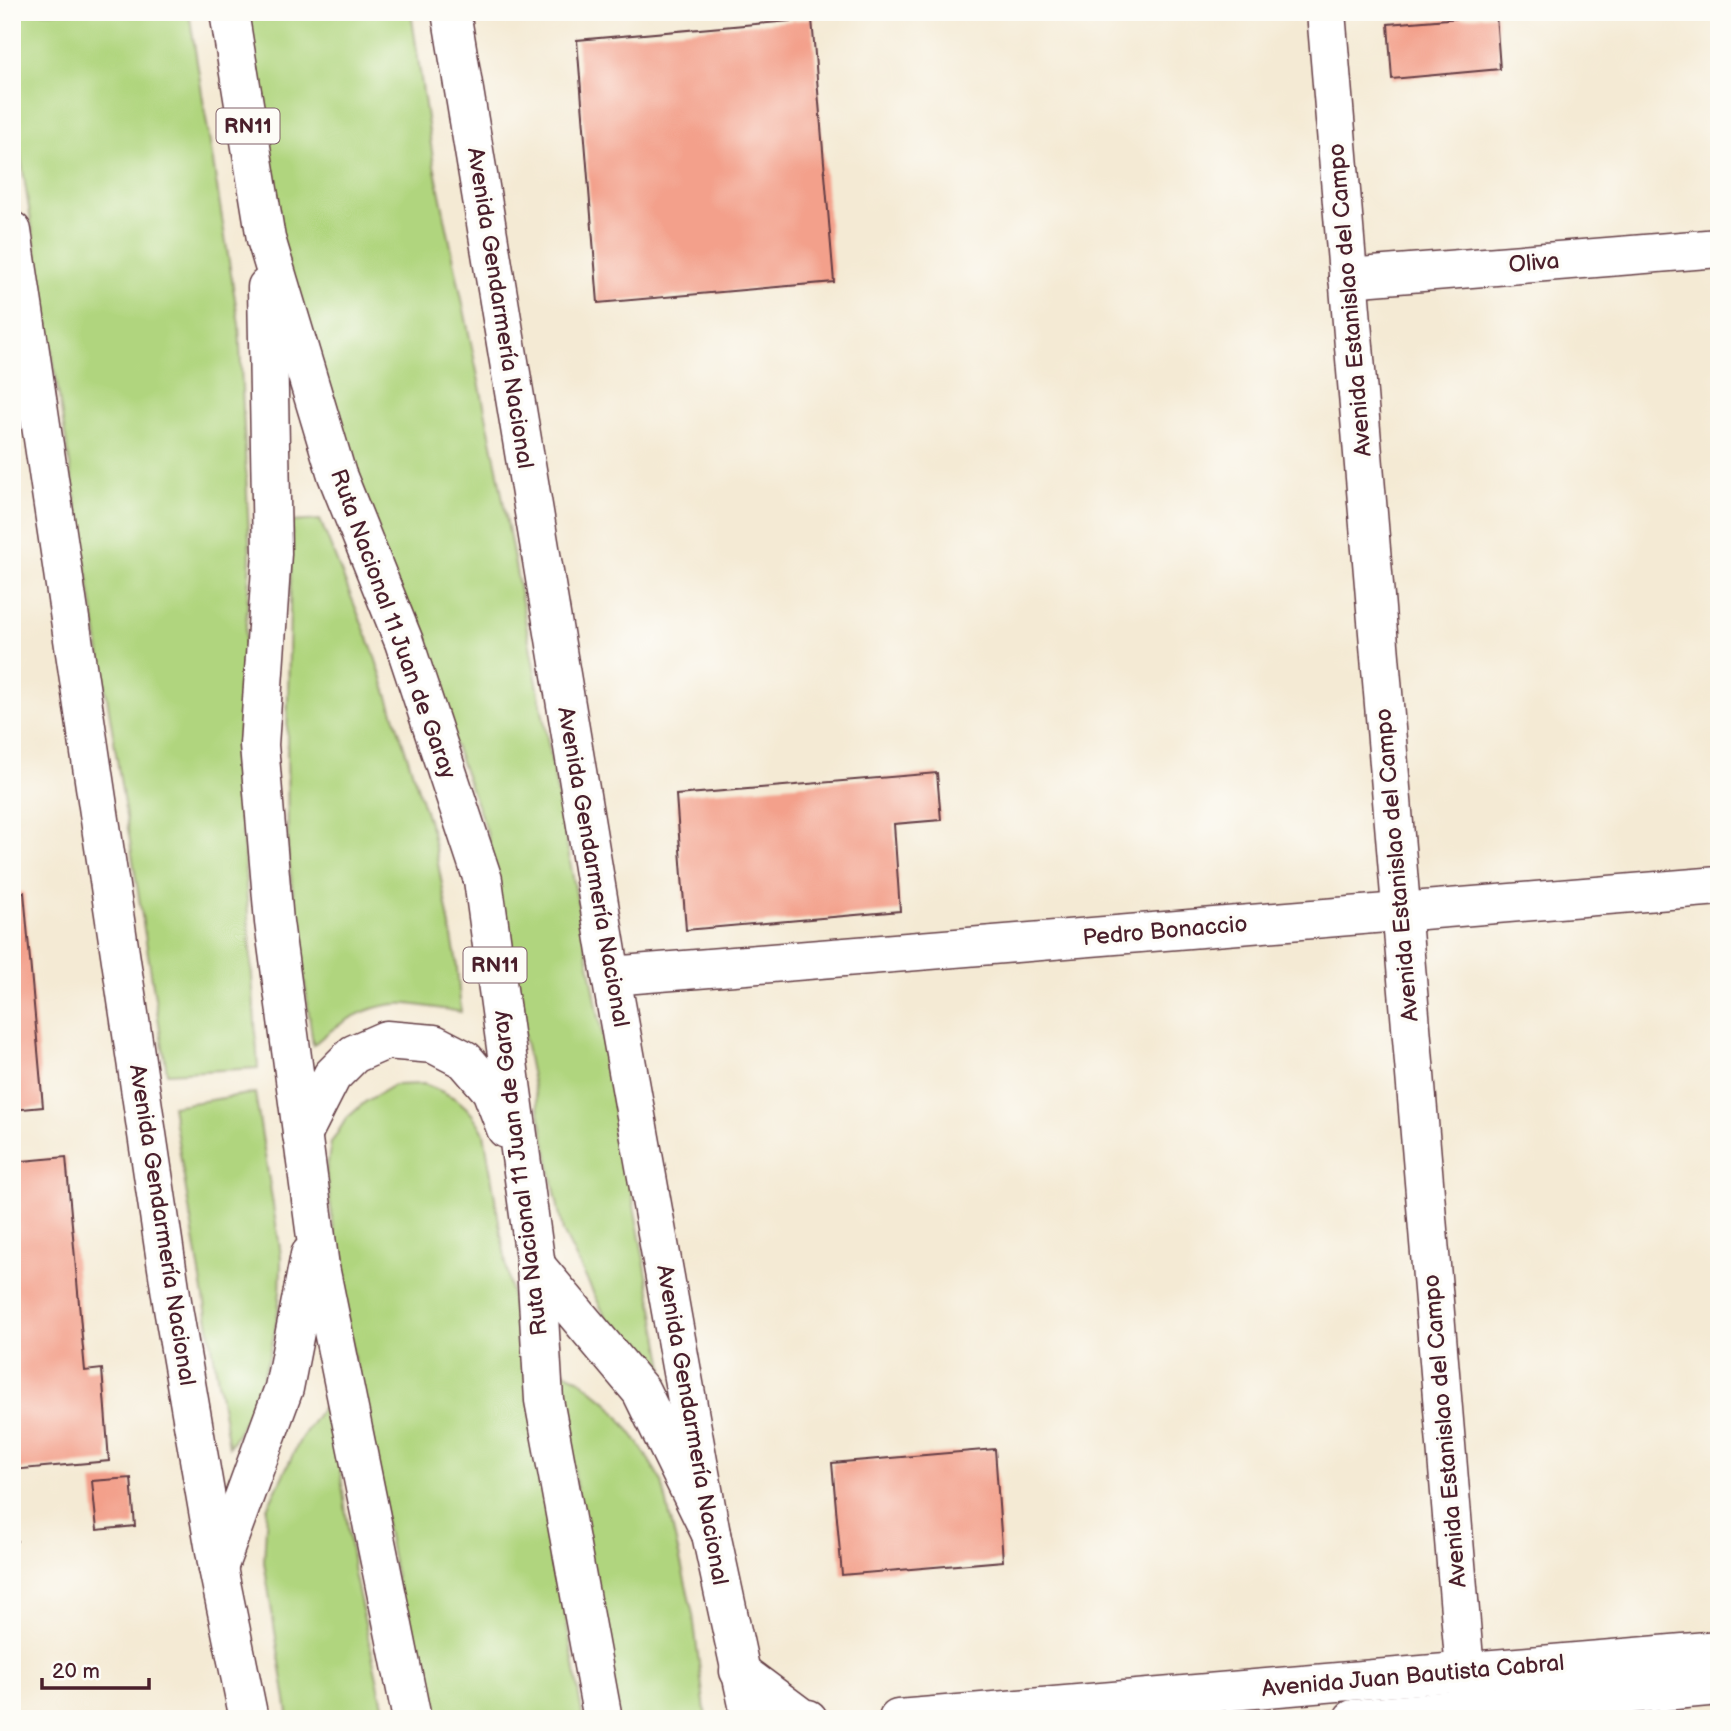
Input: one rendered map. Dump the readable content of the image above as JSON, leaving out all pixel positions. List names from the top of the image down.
{
  "streets": {
    "main road": [
      "RN11",
      "Oliva",
      "Avenida Estanislao del Campo",
      "Avenida Gendarmería Nacional",
      "Ruta Nacional 11 Juan de Garay",
      "Pedro Bonaccio",
      "Avenida Juan Bautista Cabral"
    ]
  },
  "crossings": [
    ["Oliva", "Avenida Estanislao del Campo"],
    ["Avenida Estanislao del Campo", "Pedro Bonaccio"],
    ["Avenida Estanislao del Campo", "Avenida Juan Bautista Cabral"],
    ["Avenida Gendarmería Nacional", "Pedro Bonaccio"]
  ],
  "scale_bar": "20 m"
}
